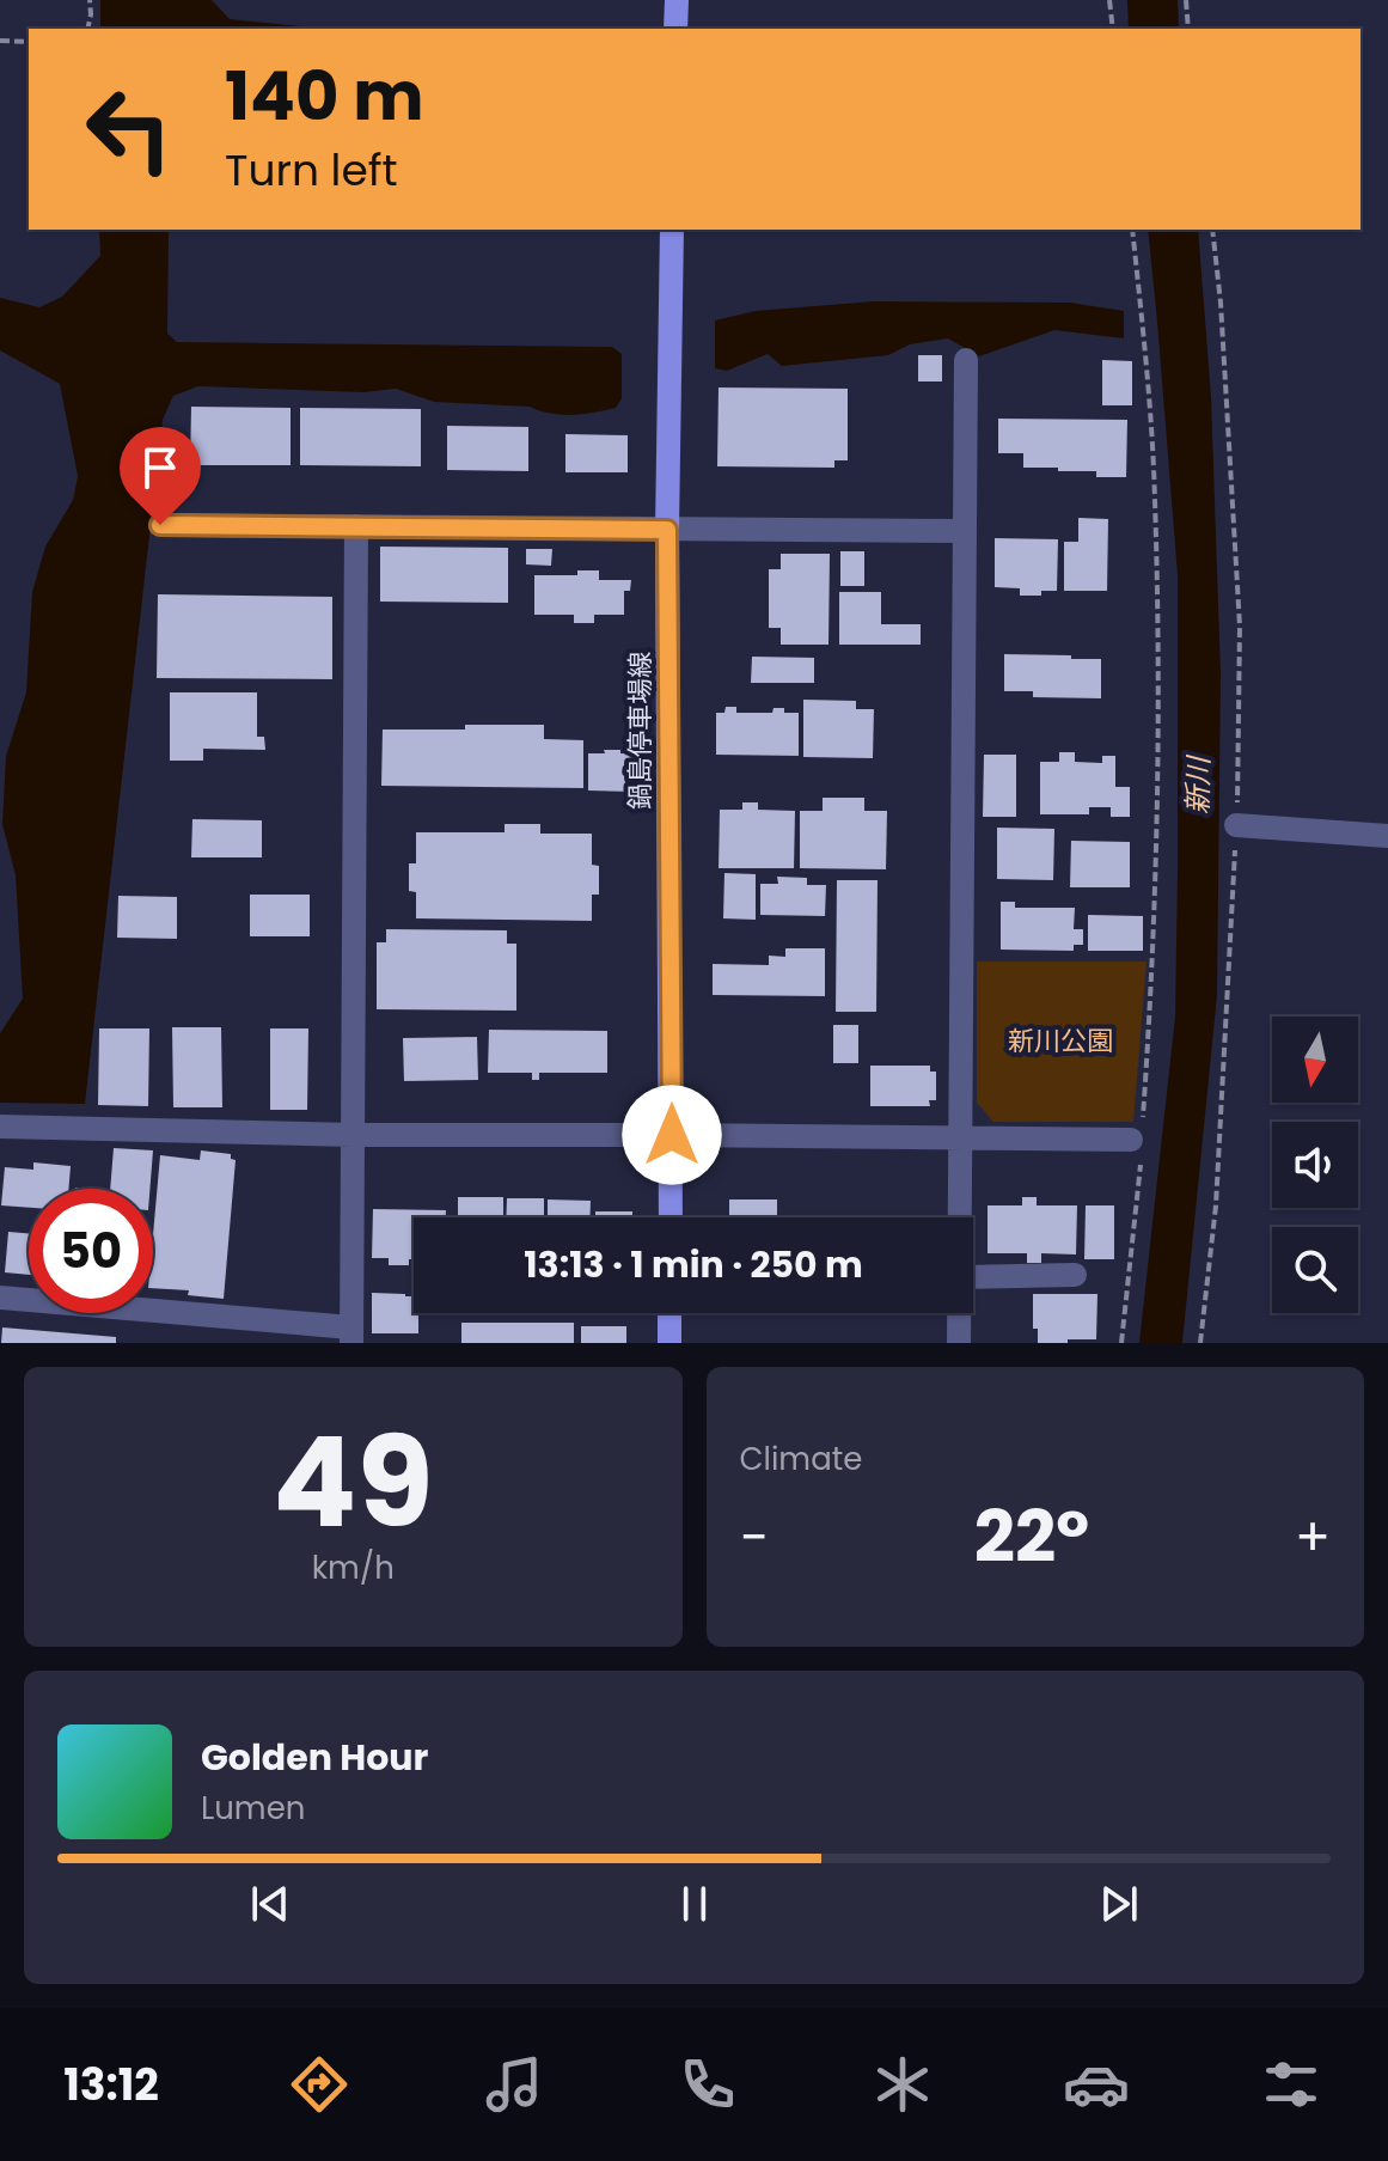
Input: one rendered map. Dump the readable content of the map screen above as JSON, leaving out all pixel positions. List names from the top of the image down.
{
  "streets": {
    "main road": ["鍋島停車場線"]
  },
  "water": ["新川"],
  "parks": ["新川公園"],
  "north": "bottom",
  "page": {
    "turn": ["140 m", "Turn left"],
    "limit": "50",
    "trip": "13:13 · 1 min · 250 m",
    "tile": [
      ["49", "km/h"],
      "Climate"
    ],
    "heat": ["−", "22°", "+"],
    "song": ["Golden Hour", "Lumen"],
    "tabs": "13:12"
  }
}
